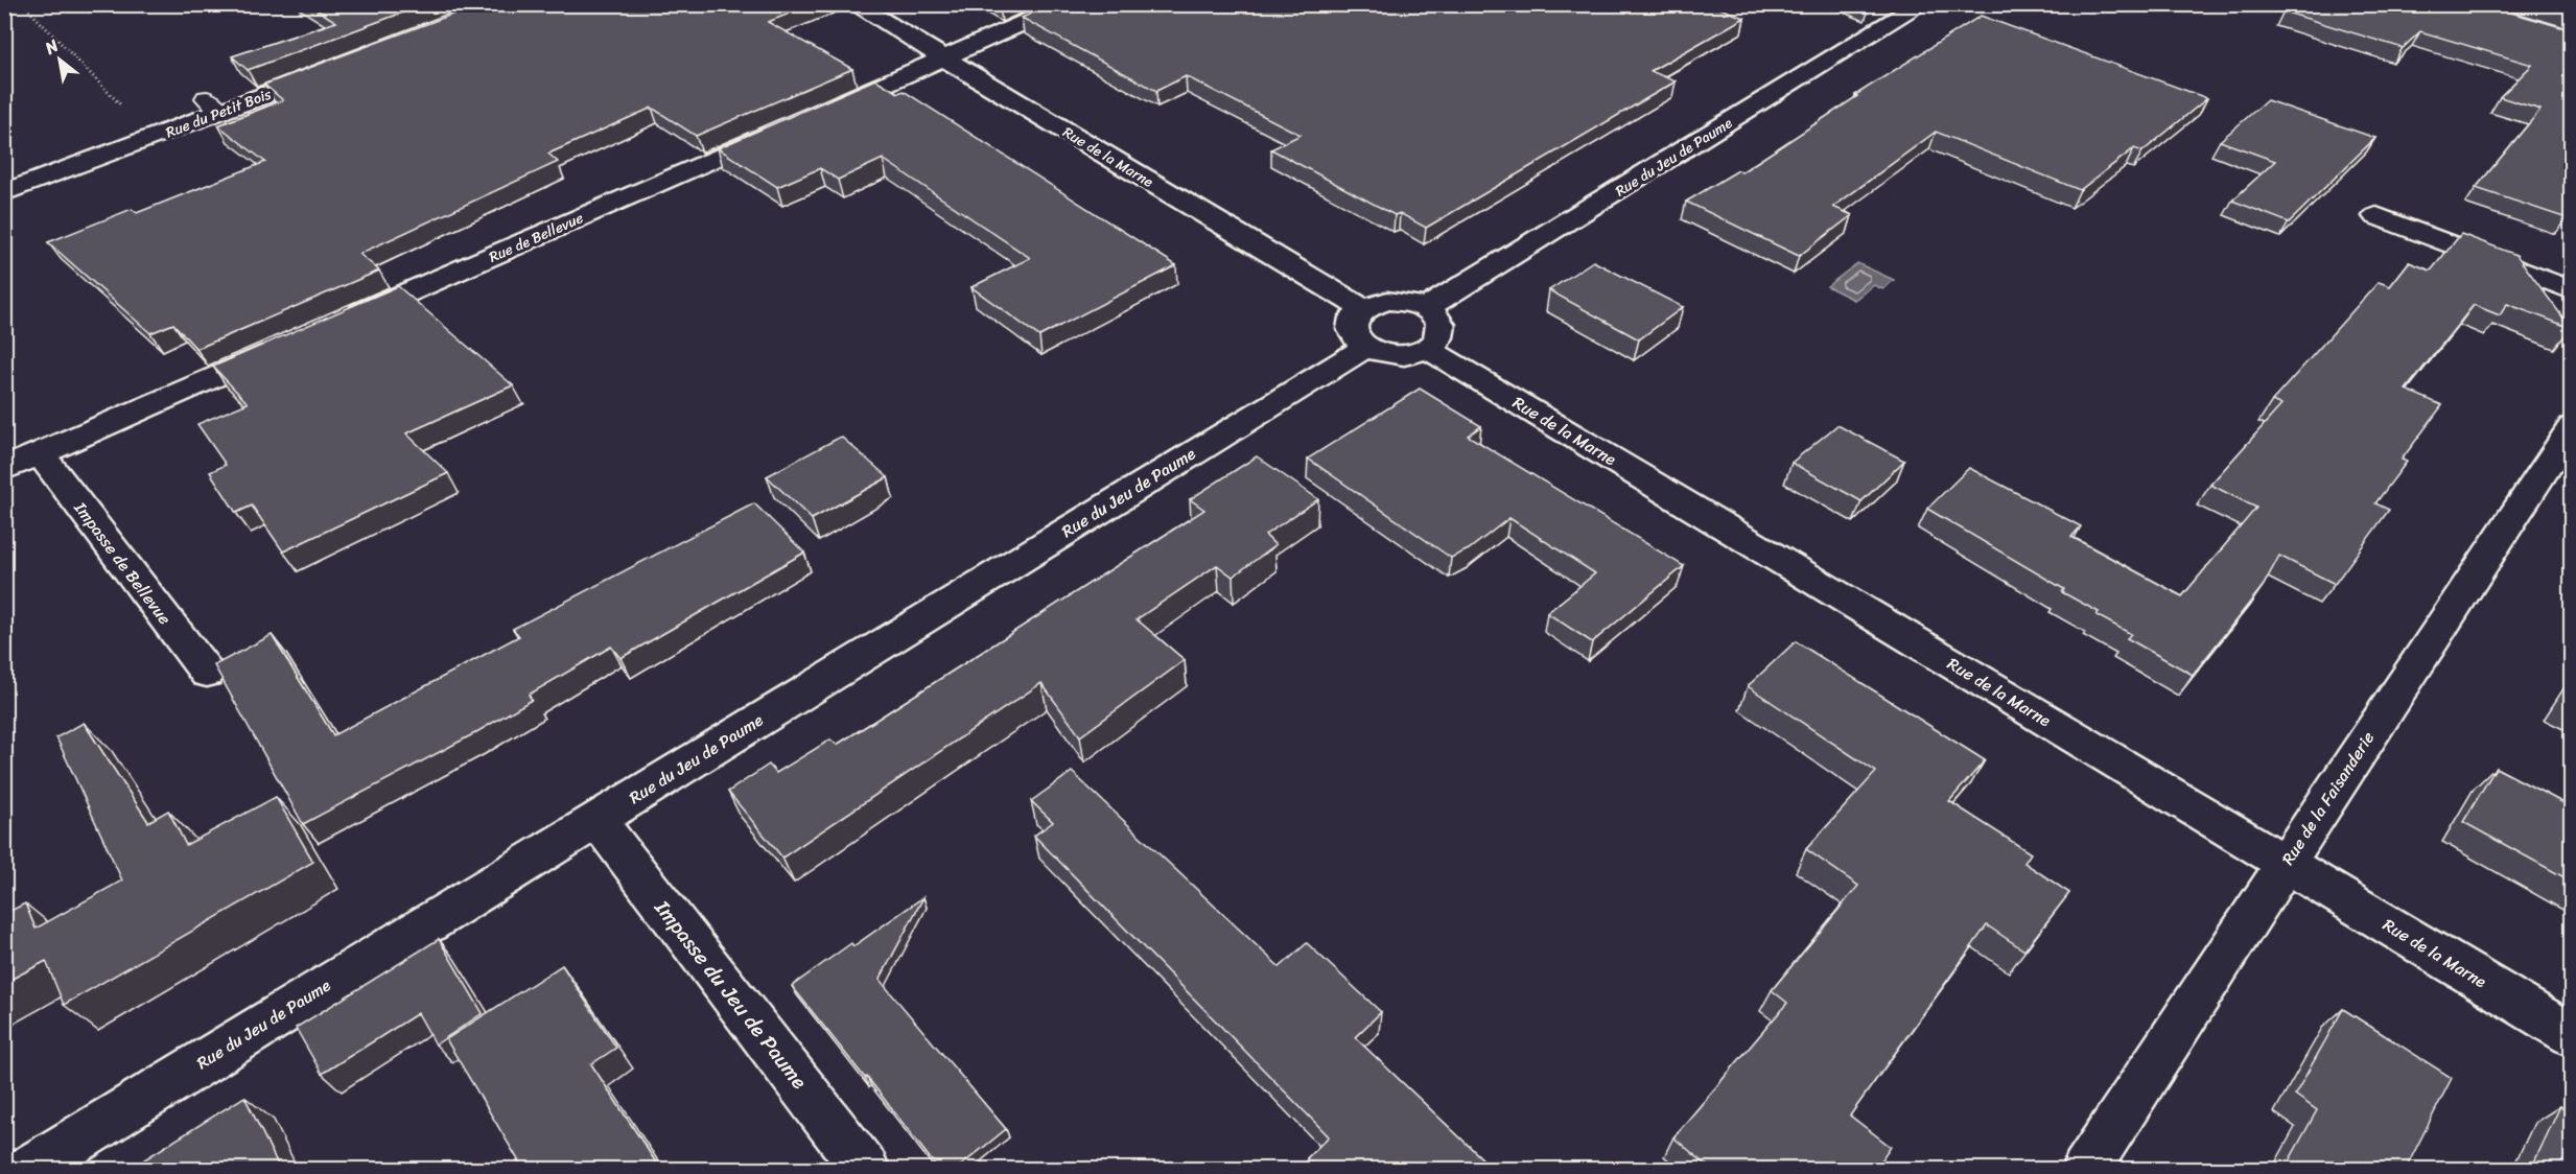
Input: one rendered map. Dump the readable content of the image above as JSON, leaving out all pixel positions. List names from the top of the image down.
{
  "streets": {
    "street": [
      "Rue du Petit Bois",
      "Rue de la Marne",
      "Rue du Jeu de Paume",
      "Rue de Bellevue",
      "Impasse de Bellevue",
      "Rue de la Faisanderie",
      "Impasse du Jeu de Paume"
    ]
  },
  "crossings": [
    ["Rue de la Marne", "Rue du Jeu de Paume"],
    ["Rue de la Marne", "Rue de la Faisanderie"],
    ["Rue du Jeu de Paume", "Impasse du Jeu de Paume"]
  ],
  "north": "top left"
}
